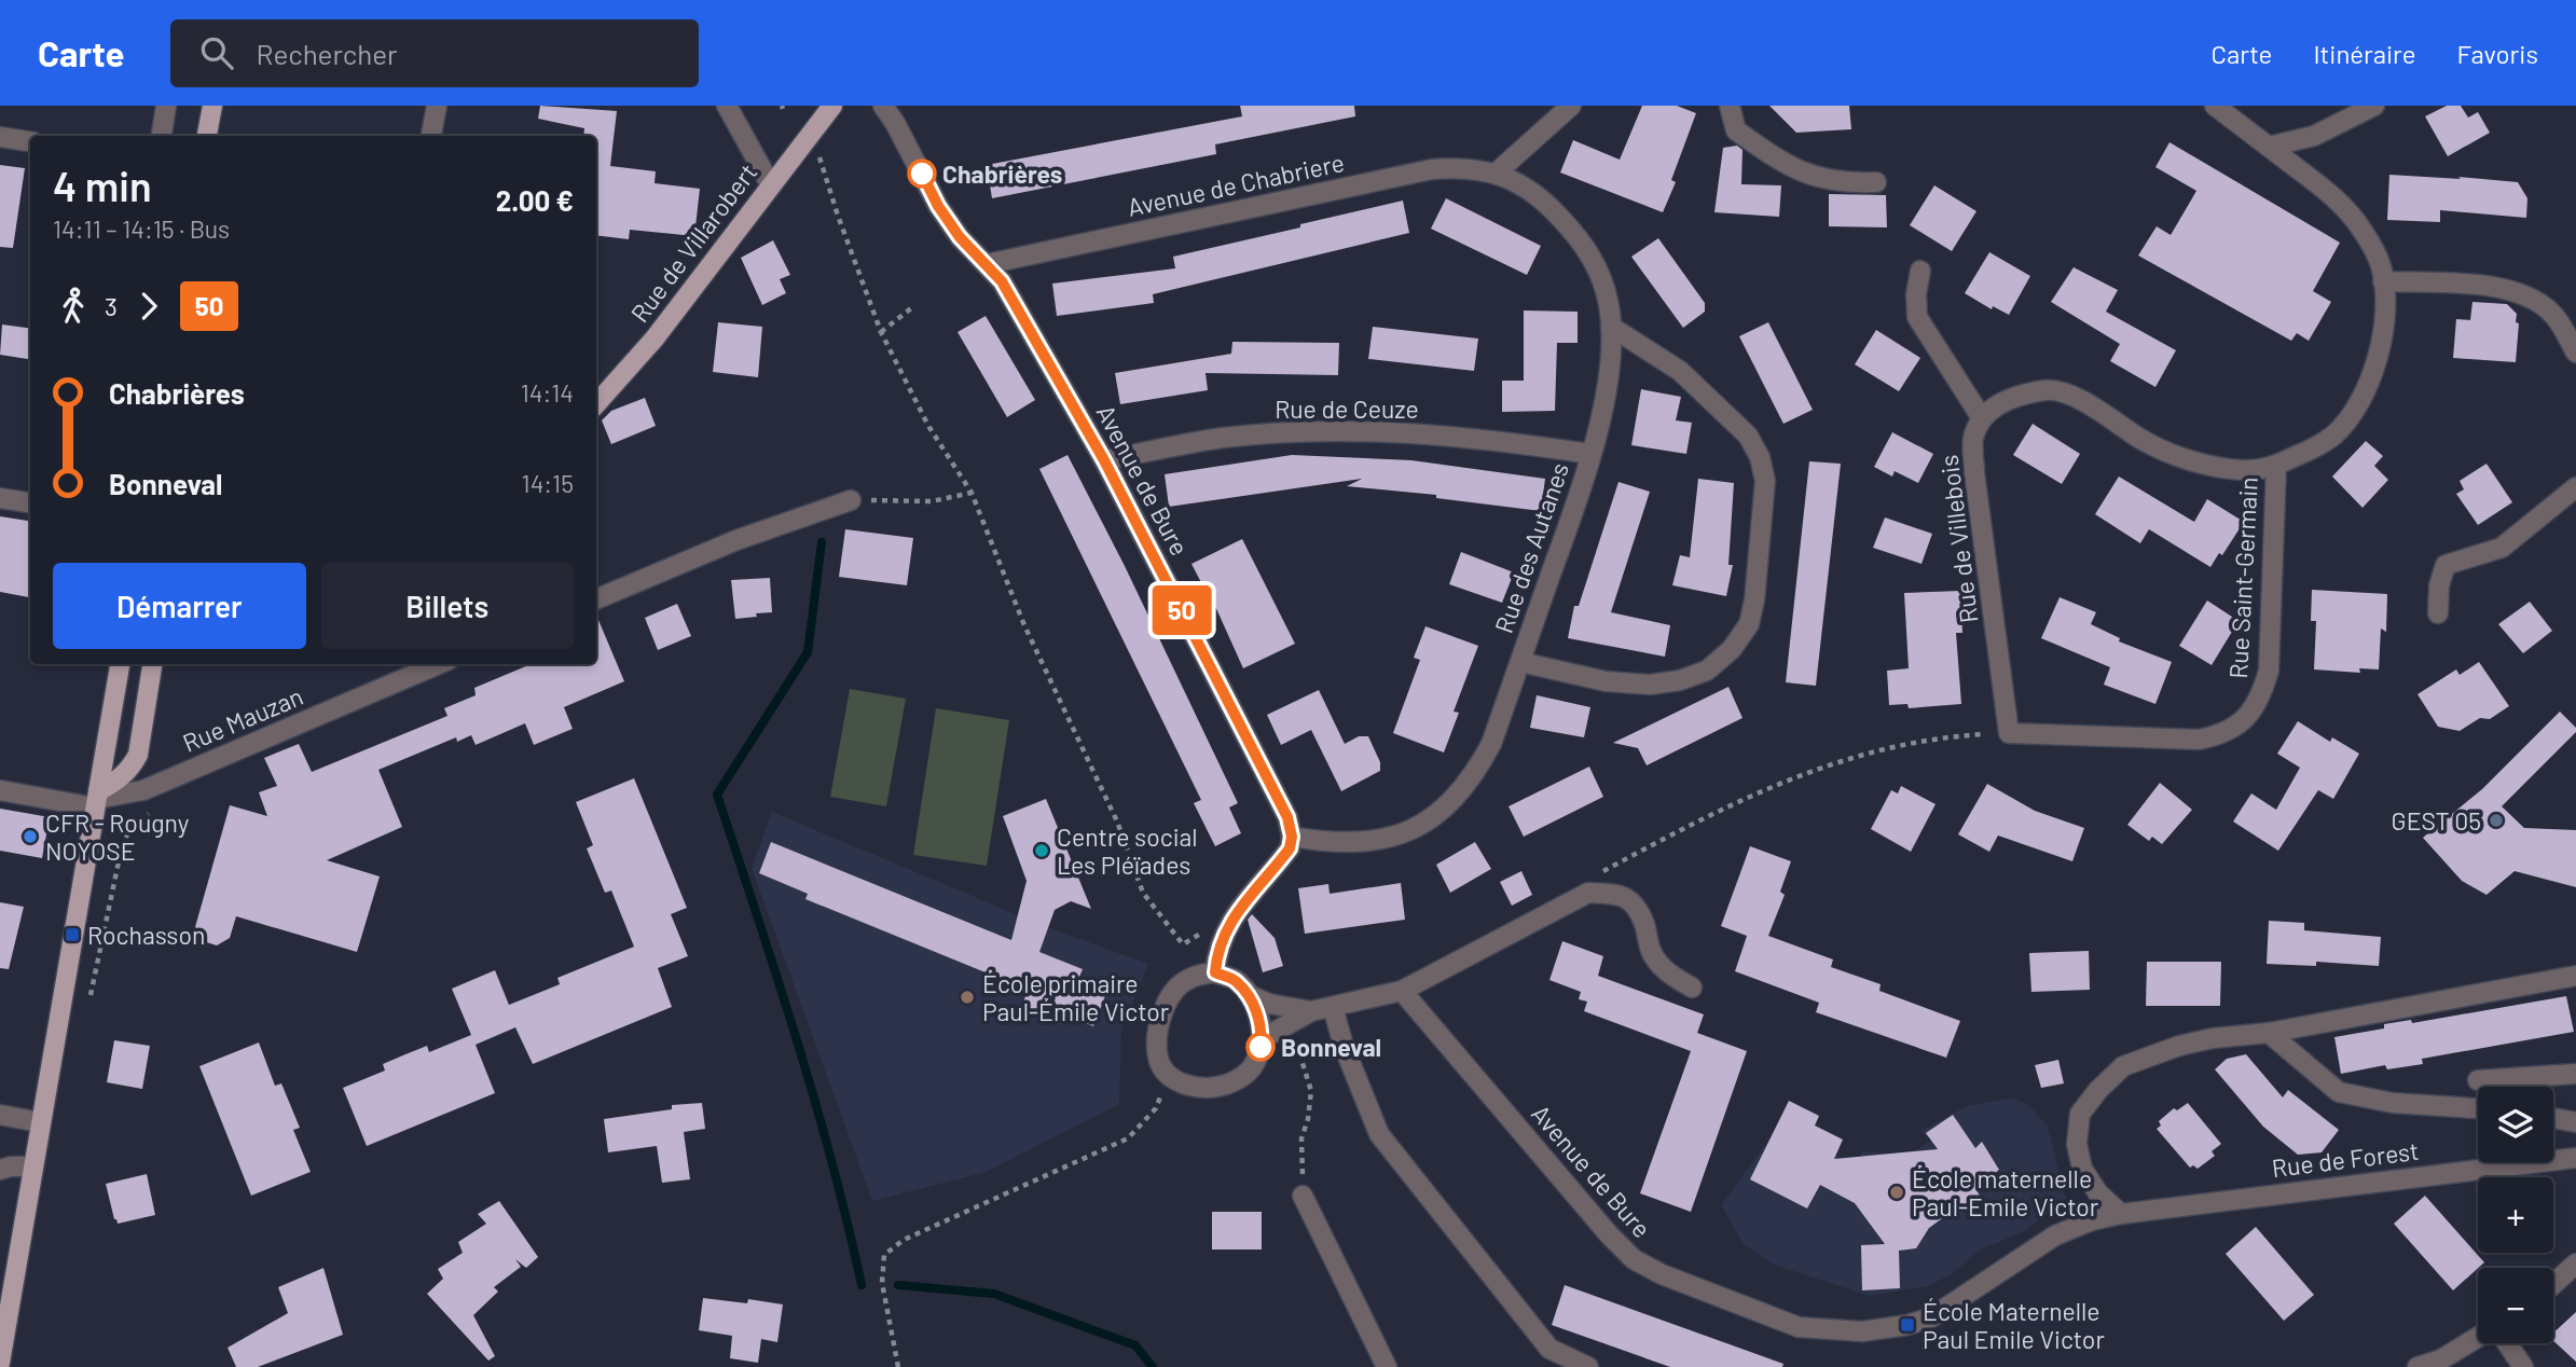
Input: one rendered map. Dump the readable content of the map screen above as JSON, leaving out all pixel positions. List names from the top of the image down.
{
  "streets": {
    "main road": ["Rue de Villarobert"],
    "street": [
      "Avenue de Chabriere",
      "Rue de Ceuze",
      "Avenue de Bure",
      "Rue de Villebois",
      "Rue des Autanes",
      "Rue Saint-Germain",
      "Rue Mauzan",
      "Rue de Forest"
    ]
  },
  "crossings": [
    ["Avenue de Chabriere", "Avenue de Bure"],
    ["Avenue de Chabriere", "Rue des Autanes"],
    ["Rue de Ceuze", "Avenue de Bure"],
    ["Rue de Ceuze", "Rue des Autanes"],
    ["Avenue de Bure", "Rue des Autanes"],
    ["Avenue de Bure", "Rue de Forest"],
    ["Rue de Villebois", "Rue Saint-Germain"]
  ],
  "places": {
    "other": [
      "Chabrières",
      "GEST 05",
      "CFR - Rougny NOYOSE",
      "Centre social Les Pléïades",
      "École primaire Paul-Émile Victor",
      "Bonneval",
      "École maternelle Paul-Emile Victor"
    ],
    "transit": ["Rochasson", "École Maternelle Paul Emile Victor"]
  },
  "lines": ["bus line 50"],
  "page": {
    "header": "Carte",
    "search": "Rechercher",
    "nav": ["Carte", "Itinéraire", "Favoris"],
    "on_map": "50",
    "heading": ["4 min", "14:11 – 14:15 · Bus", "2.00 €"],
    "legs": ["3", "50"],
    "list": [
      {
        "name": "Chabrières",
        "value": "14:14"
      },
      {
        "name": "Bonneval",
        "value": "14:15"
      }
    ],
    "buttons": ["Démarrer", "Billets"],
    "map_buttons": ["+", "−"]
  }
}
